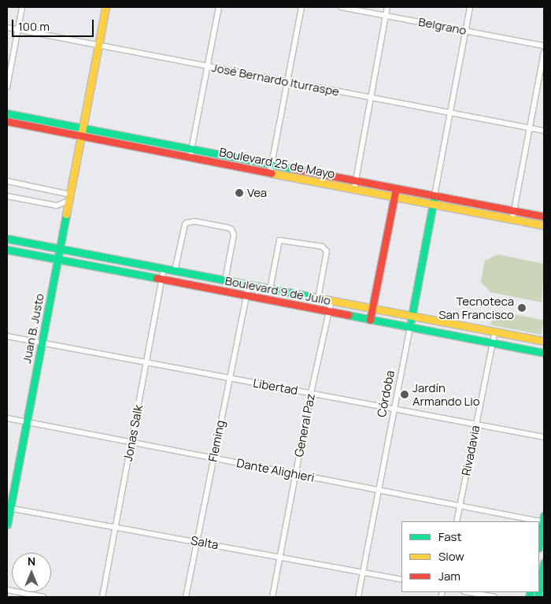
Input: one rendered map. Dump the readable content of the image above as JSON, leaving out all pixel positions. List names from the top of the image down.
{
  "streets": {
    "main road": [
      "Boulevard 25 de Mayo",
      "Boulevard 9 de Julio",
      "Juan B. Justo",
      "Córdoba"
    ],
    "street": [
      "Belgrano",
      "José Bernardo Iturraspe",
      "Libertad",
      "General Paz",
      "Jonas Salk",
      "Fleming",
      "Rivadavia",
      "Dante Alighieri",
      "Salta"
    ]
  },
  "crossings": [
    ["José Bernardo Iturraspe", "Juan B. Justo"],
    ["Boulevard 25 de Mayo", "Juan B. Justo"],
    ["Boulevard 25 de Mayo", "Córdoba"],
    ["Boulevard 9 de Julio", "Juan B. Justo"],
    ["Boulevard 9 de Julio", "Córdoba"],
    ["Boulevard 9 de Julio", "General Paz"],
    ["Boulevard 9 de Julio", "Jonas Salk"],
    ["Boulevard 9 de Julio", "Fleming"],
    ["Boulevard 9 de Julio", "Rivadavia"],
    ["Juan B. Justo", "Libertad"],
    ["Juan B. Justo", "Dante Alighieri"],
    ["Juan B. Justo", "Salta"],
    ["Libertad", "Córdoba"],
    ["Libertad", "General Paz"],
    ["Libertad", "Jonas Salk"],
    ["Libertad", "Fleming"],
    ["Libertad", "Rivadavia"],
    ["Córdoba", "Dante Alighieri"],
    ["Córdoba", "Salta"],
    ["General Paz", "Dante Alighieri"],
    ["General Paz", "Salta"],
    ["Jonas Salk", "Dante Alighieri"],
    ["Jonas Salk", "Salta"],
    ["Fleming", "Dante Alighieri"],
    ["Fleming", "Salta"],
    ["Rivadavia", "Dante Alighieri"]
  ],
  "places": ["Vea", "Tecnoteca San Francisco", "Jardín Armando Lio"],
  "legend": ["Fast", "Slow", "Jam"],
  "scale_bar": "100 m",
  "north": "top"
}
